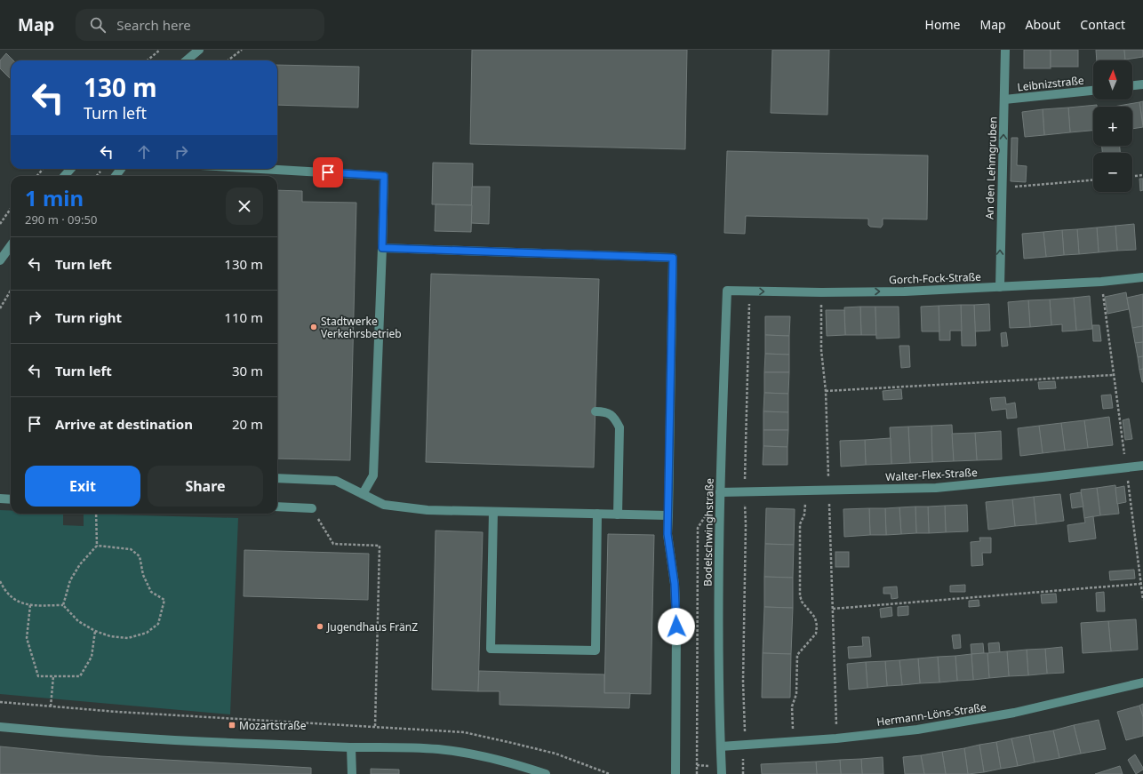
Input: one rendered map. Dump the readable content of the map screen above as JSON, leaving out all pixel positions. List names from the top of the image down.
{
  "streets": {
    "street": [
      "Leibnizstraße",
      "An den Lehmgruben",
      "Gorch-Fock-Straße",
      "Walter-Flex-Straße",
      "Bodelschwinghstraße",
      "Hermann-Löns-Straße"
    ]
  },
  "crossings": [
    ["Leibnizstraße", "An den Lehmgruben"],
    ["An den Lehmgruben", "Gorch-Fock-Straße"],
    ["Gorch-Fock-Straße", "Bodelschwinghstraße"],
    ["Walter-Flex-Straße", "Bodelschwinghstraße"],
    ["Bodelschwinghstraße", "Hermann-Löns-Straße"]
  ],
  "one_way": ["An den Lehmgruben", "Gorch-Fock-Straße"],
  "places": {
    "other": ["Stadtwerke Verkehrsbetrieb", "Jugendhaus FränZ"],
    "transit": ["Mozartstraße"]
  },
  "north": "top",
  "page": {
    "header": "Map",
    "search": "Search here",
    "nav": [
      "Home",
      "Map",
      "About",
      "Contact"
    ],
    "map_buttons": ["+", "−"],
    "turn": ["130 m", "Turn left"],
    "heading": ["1 min", "290 m · 09:50"],
    "list": [
      {
        "name": "Turn left",
        "value": "130 m"
      },
      {
        "name": "Turn right",
        "value": "110 m"
      },
      {
        "name": "Turn left",
        "value": "30 m"
      },
      {
        "name": "Arrive at destination",
        "value": "20 m"
      }
    ],
    "buttons": ["Exit", "Share"]
  }
}
